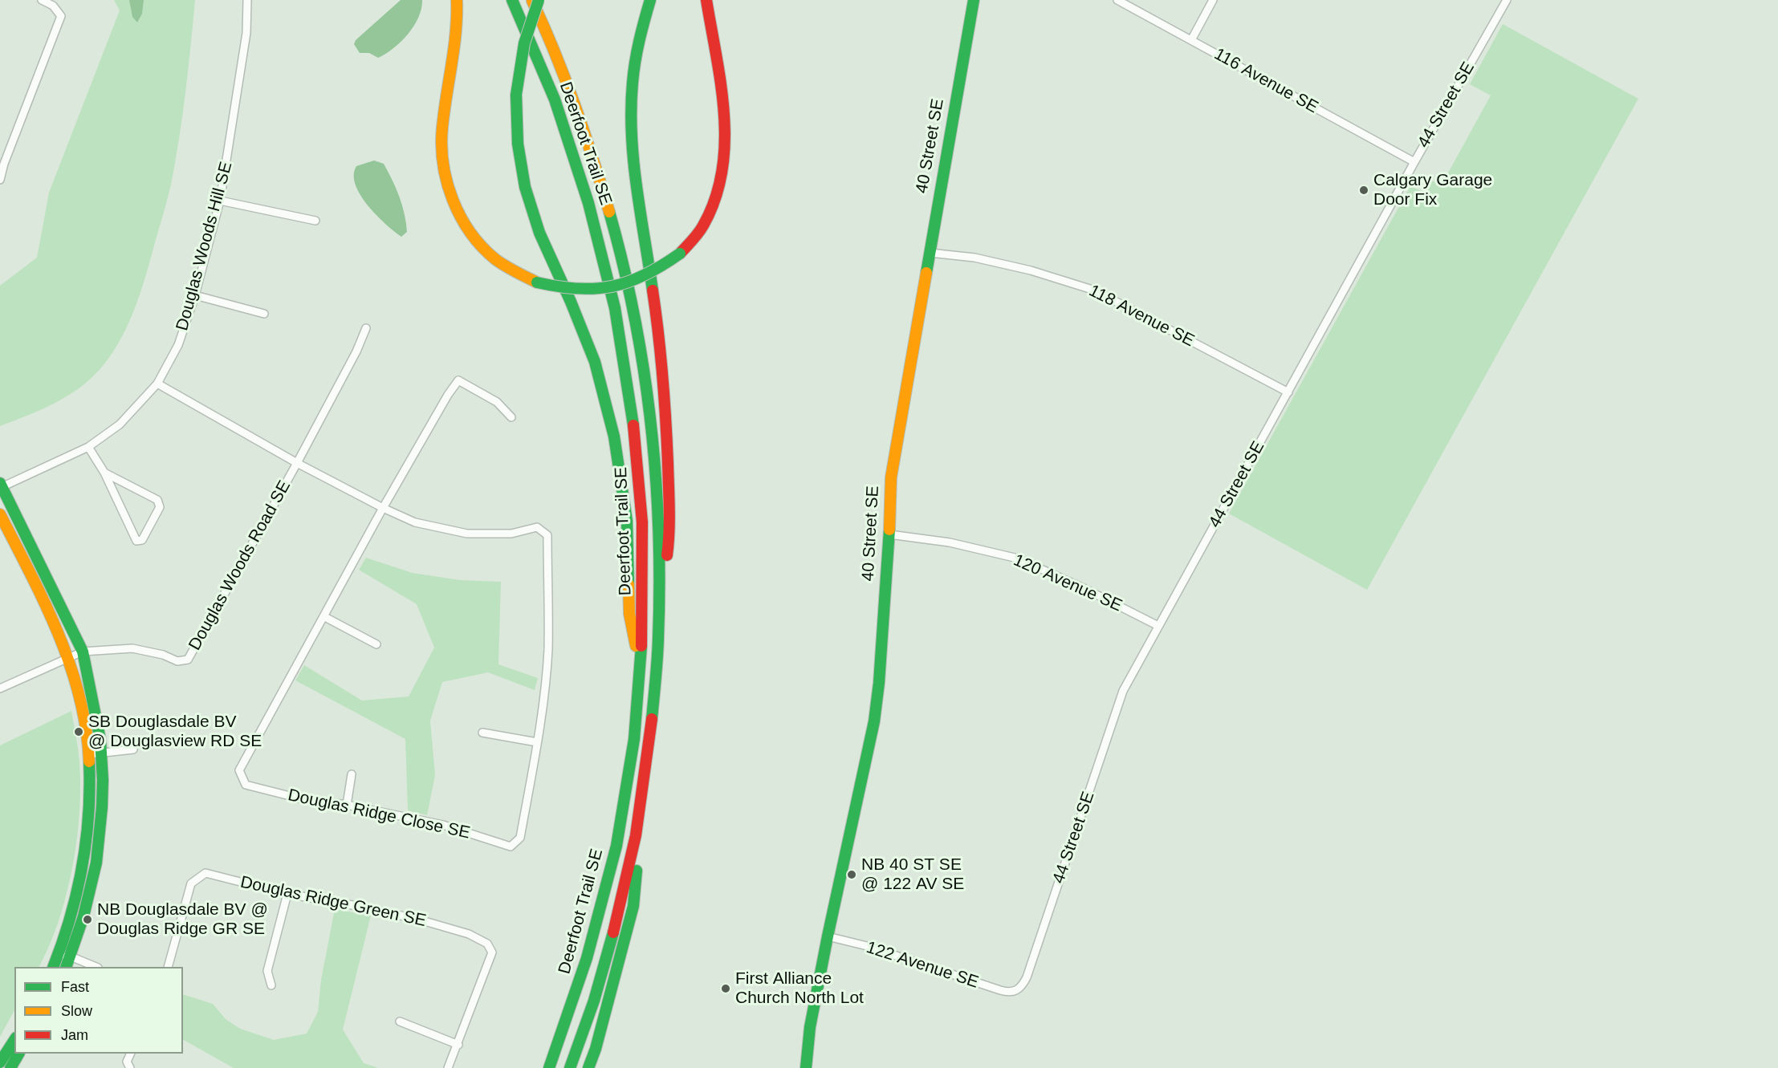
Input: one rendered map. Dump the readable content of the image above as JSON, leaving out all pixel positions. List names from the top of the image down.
{
  "streets": {
    "main road": ["Deerfoot Trail SE", "40 Street SE"],
    "street": [
      "116 Avenue SE",
      "44 Street SE",
      "Douglas Woods Hill SE",
      "118 Avenue SE",
      "Douglas Woods Road SE",
      "120 Avenue SE",
      "Douglas Ridge Close SE",
      "Douglas Ridge Green SE",
      "122 Avenue SE"
    ]
  },
  "crossings": [
    ["116 Avenue SE", "44 Street SE"],
    ["44 Street SE", "118 Avenue SE"],
    ["44 Street SE", "120 Avenue SE"],
    ["44 Street SE", "122 Avenue SE"],
    ["40 Street SE", "118 Avenue SE"],
    ["40 Street SE", "120 Avenue SE"],
    ["40 Street SE", "122 Avenue SE"],
    ["Douglas Woods Hill SE", "Douglas Ridge Close SE"],
    ["Douglas Woods Road SE", "Douglas Ridge Close SE"]
  ],
  "places": [
    "Calgary Garage Door Fix",
    "SB Douglasdale BV @ Douglasview RD SE",
    "NB 40 ST SE @ 122 AV SE",
    "NB Douglasdale BV @ Douglas Ridge GR SE",
    "First Alliance Church North Lot"
  ],
  "legend": ["Fast", "Slow", "Jam"]
}
